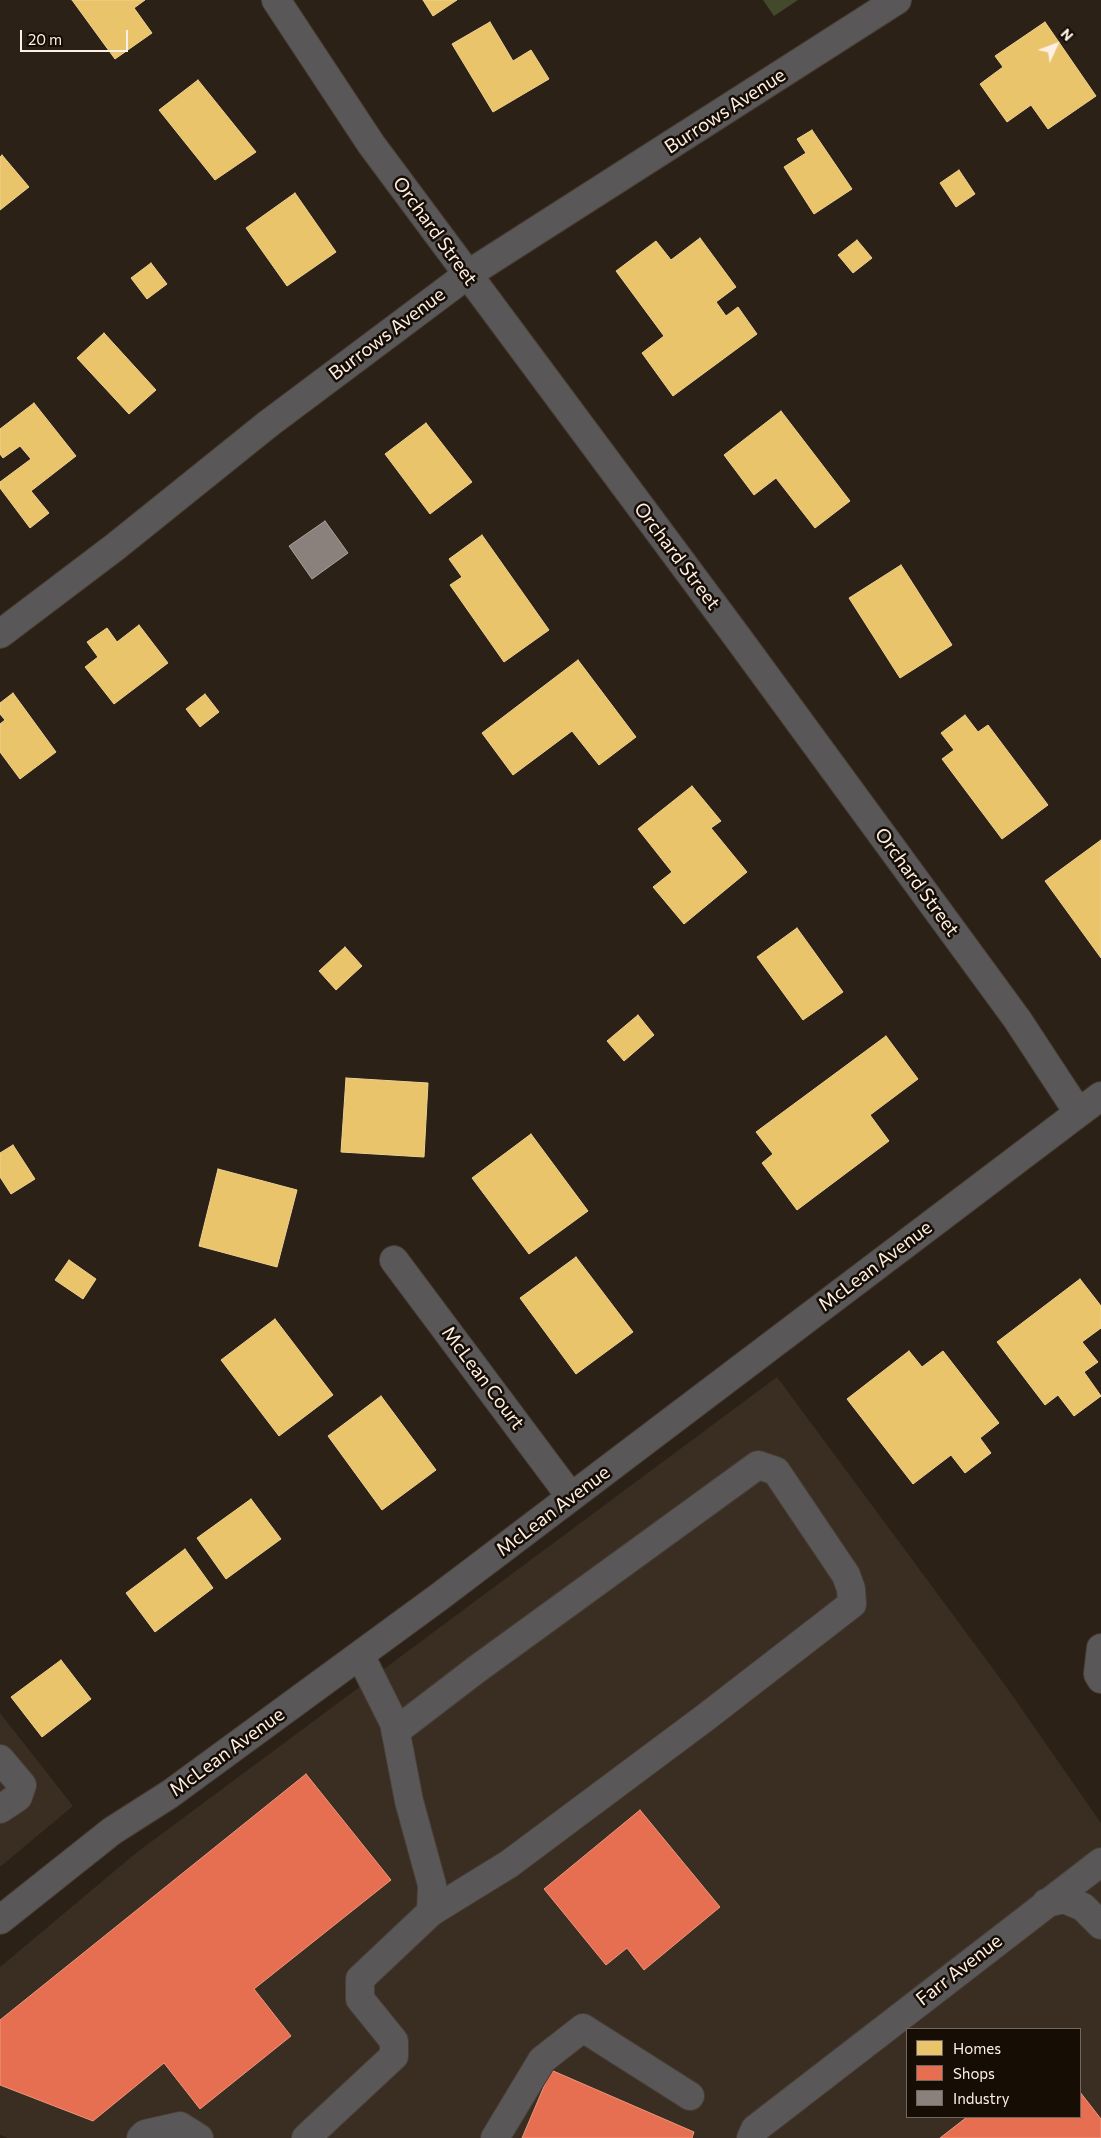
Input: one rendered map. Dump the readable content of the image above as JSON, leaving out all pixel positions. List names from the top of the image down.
{
  "streets": {
    "street": [
      "Burrows Avenue",
      "Orchard Street",
      "McLean Avenue",
      "McLean Court",
      "Farr Avenue"
    ]
  },
  "crossings": [
    ["Burrows Avenue", "Orchard Street"],
    ["Orchard Street", "McLean Avenue"],
    ["McLean Avenue", "McLean Court"]
  ],
  "legend": ["Homes", "Shops", "Industry"],
  "scale_bar": "20 m",
  "north": "top right"
}
